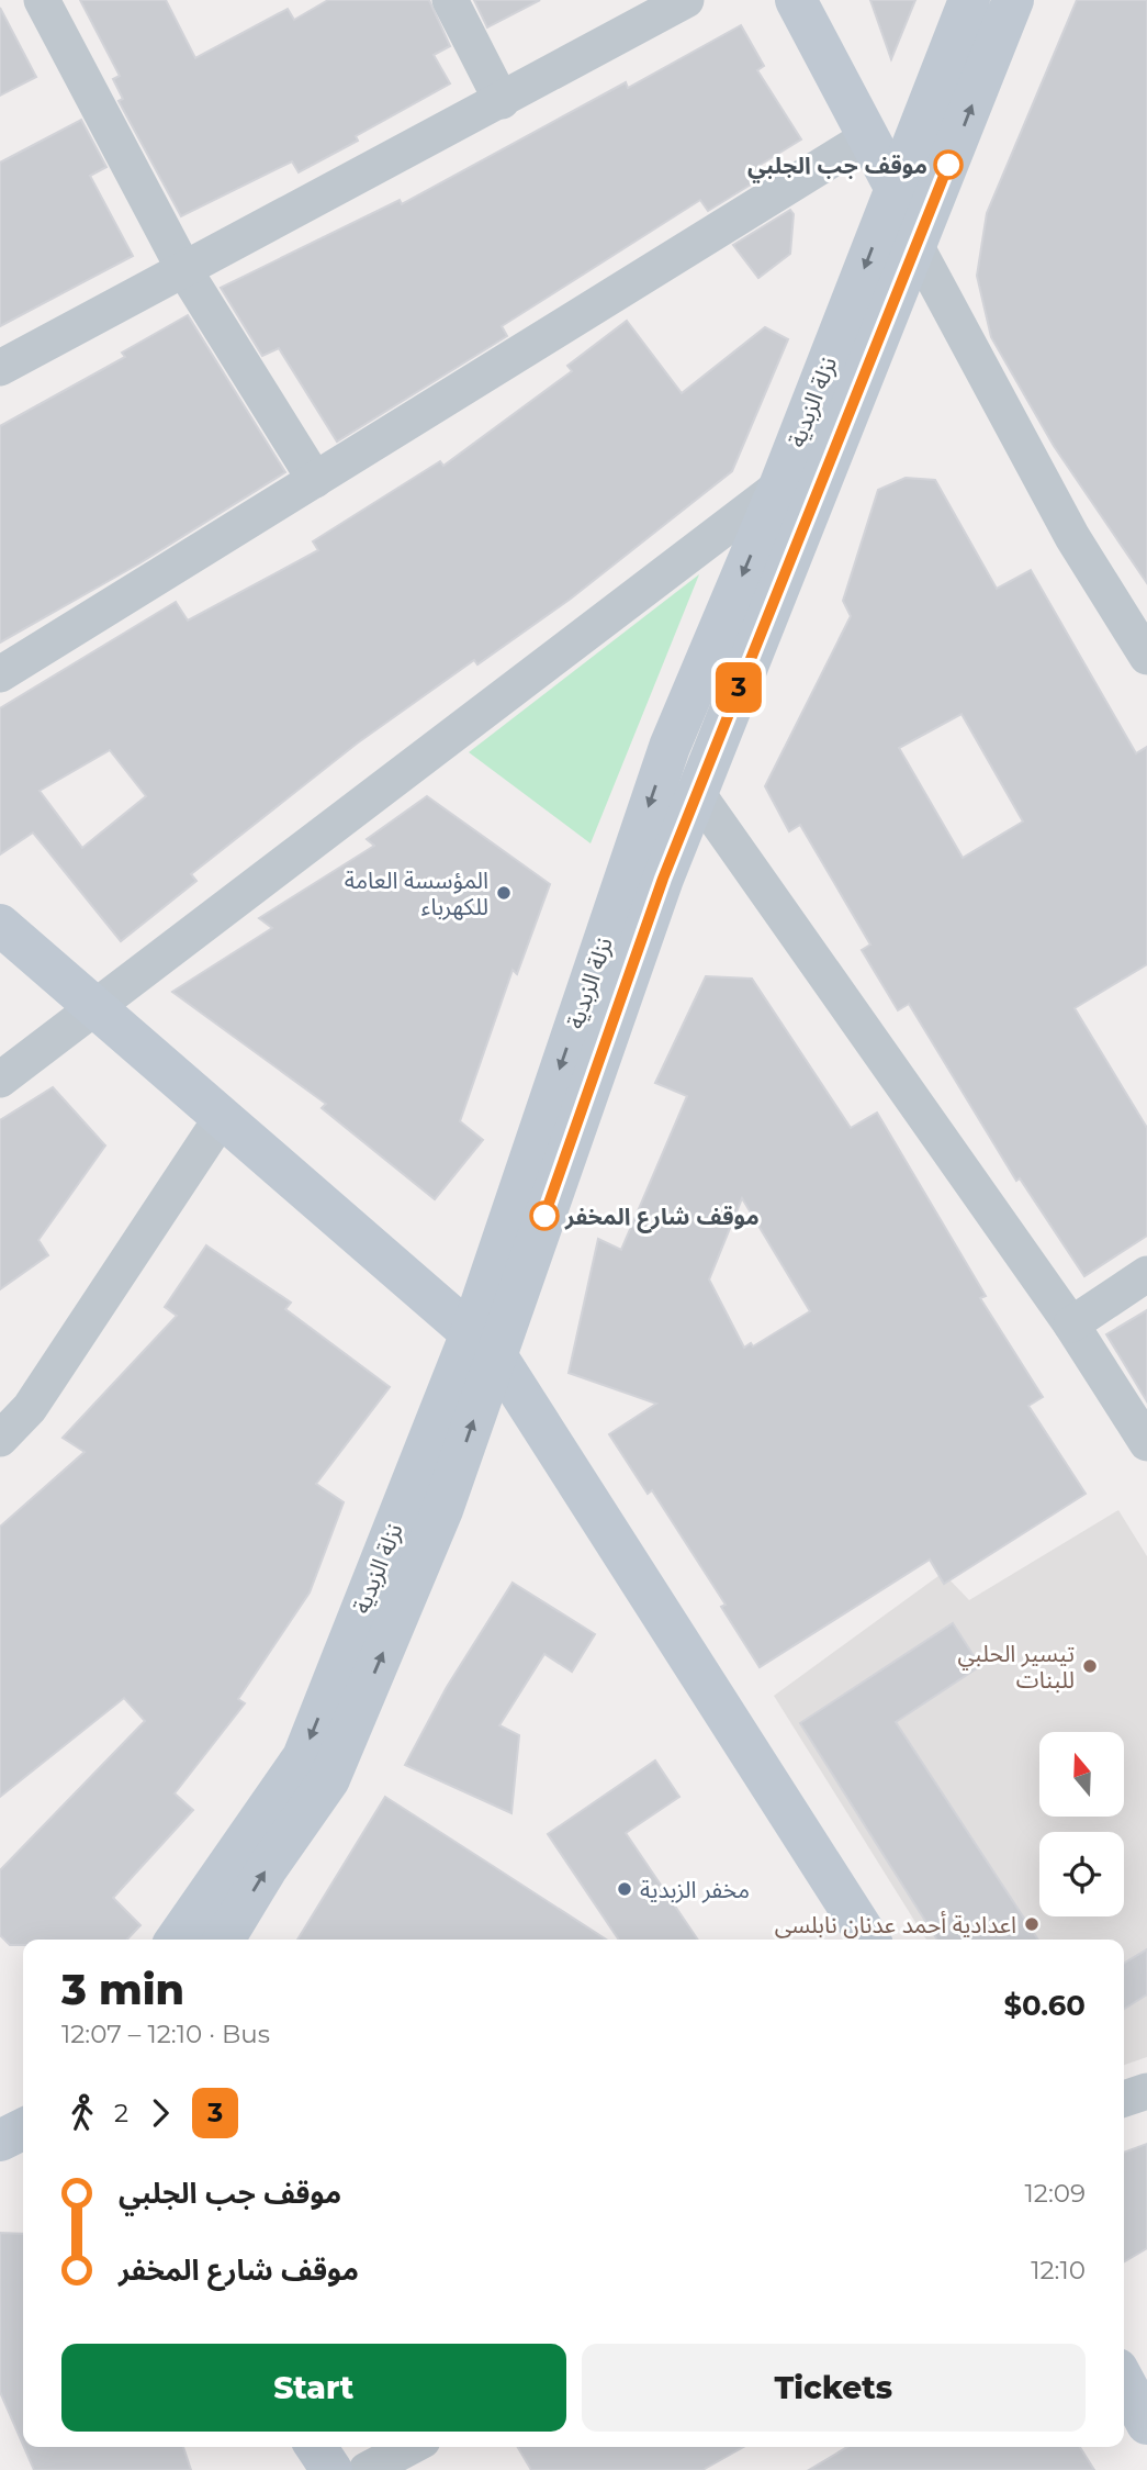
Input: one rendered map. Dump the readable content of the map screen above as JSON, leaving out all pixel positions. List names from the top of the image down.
{
  "streets": {
    "main road": ["نزلة الزبدية"]
  },
  "places": [
    "موقف جب الجلبي",
    "المؤسسة العامة للكهرباء",
    "موقف شارع المخفر",
    "تيسير الحلبي للبنات",
    "مخفر الزبدية",
    "اعدادية أحمد عدنان نابلسي"
  ],
  "lines": ["bus line 3"],
  "north": "top",
  "page": {
    "on_map": "3",
    "heading": ["3 min", "12:07 – 12:10 · Bus", "$0.60"],
    "legs": ["2", "3"],
    "list": [
      {
        "name": "موقف جب الجلبي",
        "value": "12:09"
      },
      {
        "name": "موقف شارع المخفر",
        "value": "12:10"
      }
    ],
    "buttons": ["Start", "Tickets"]
  }
}
